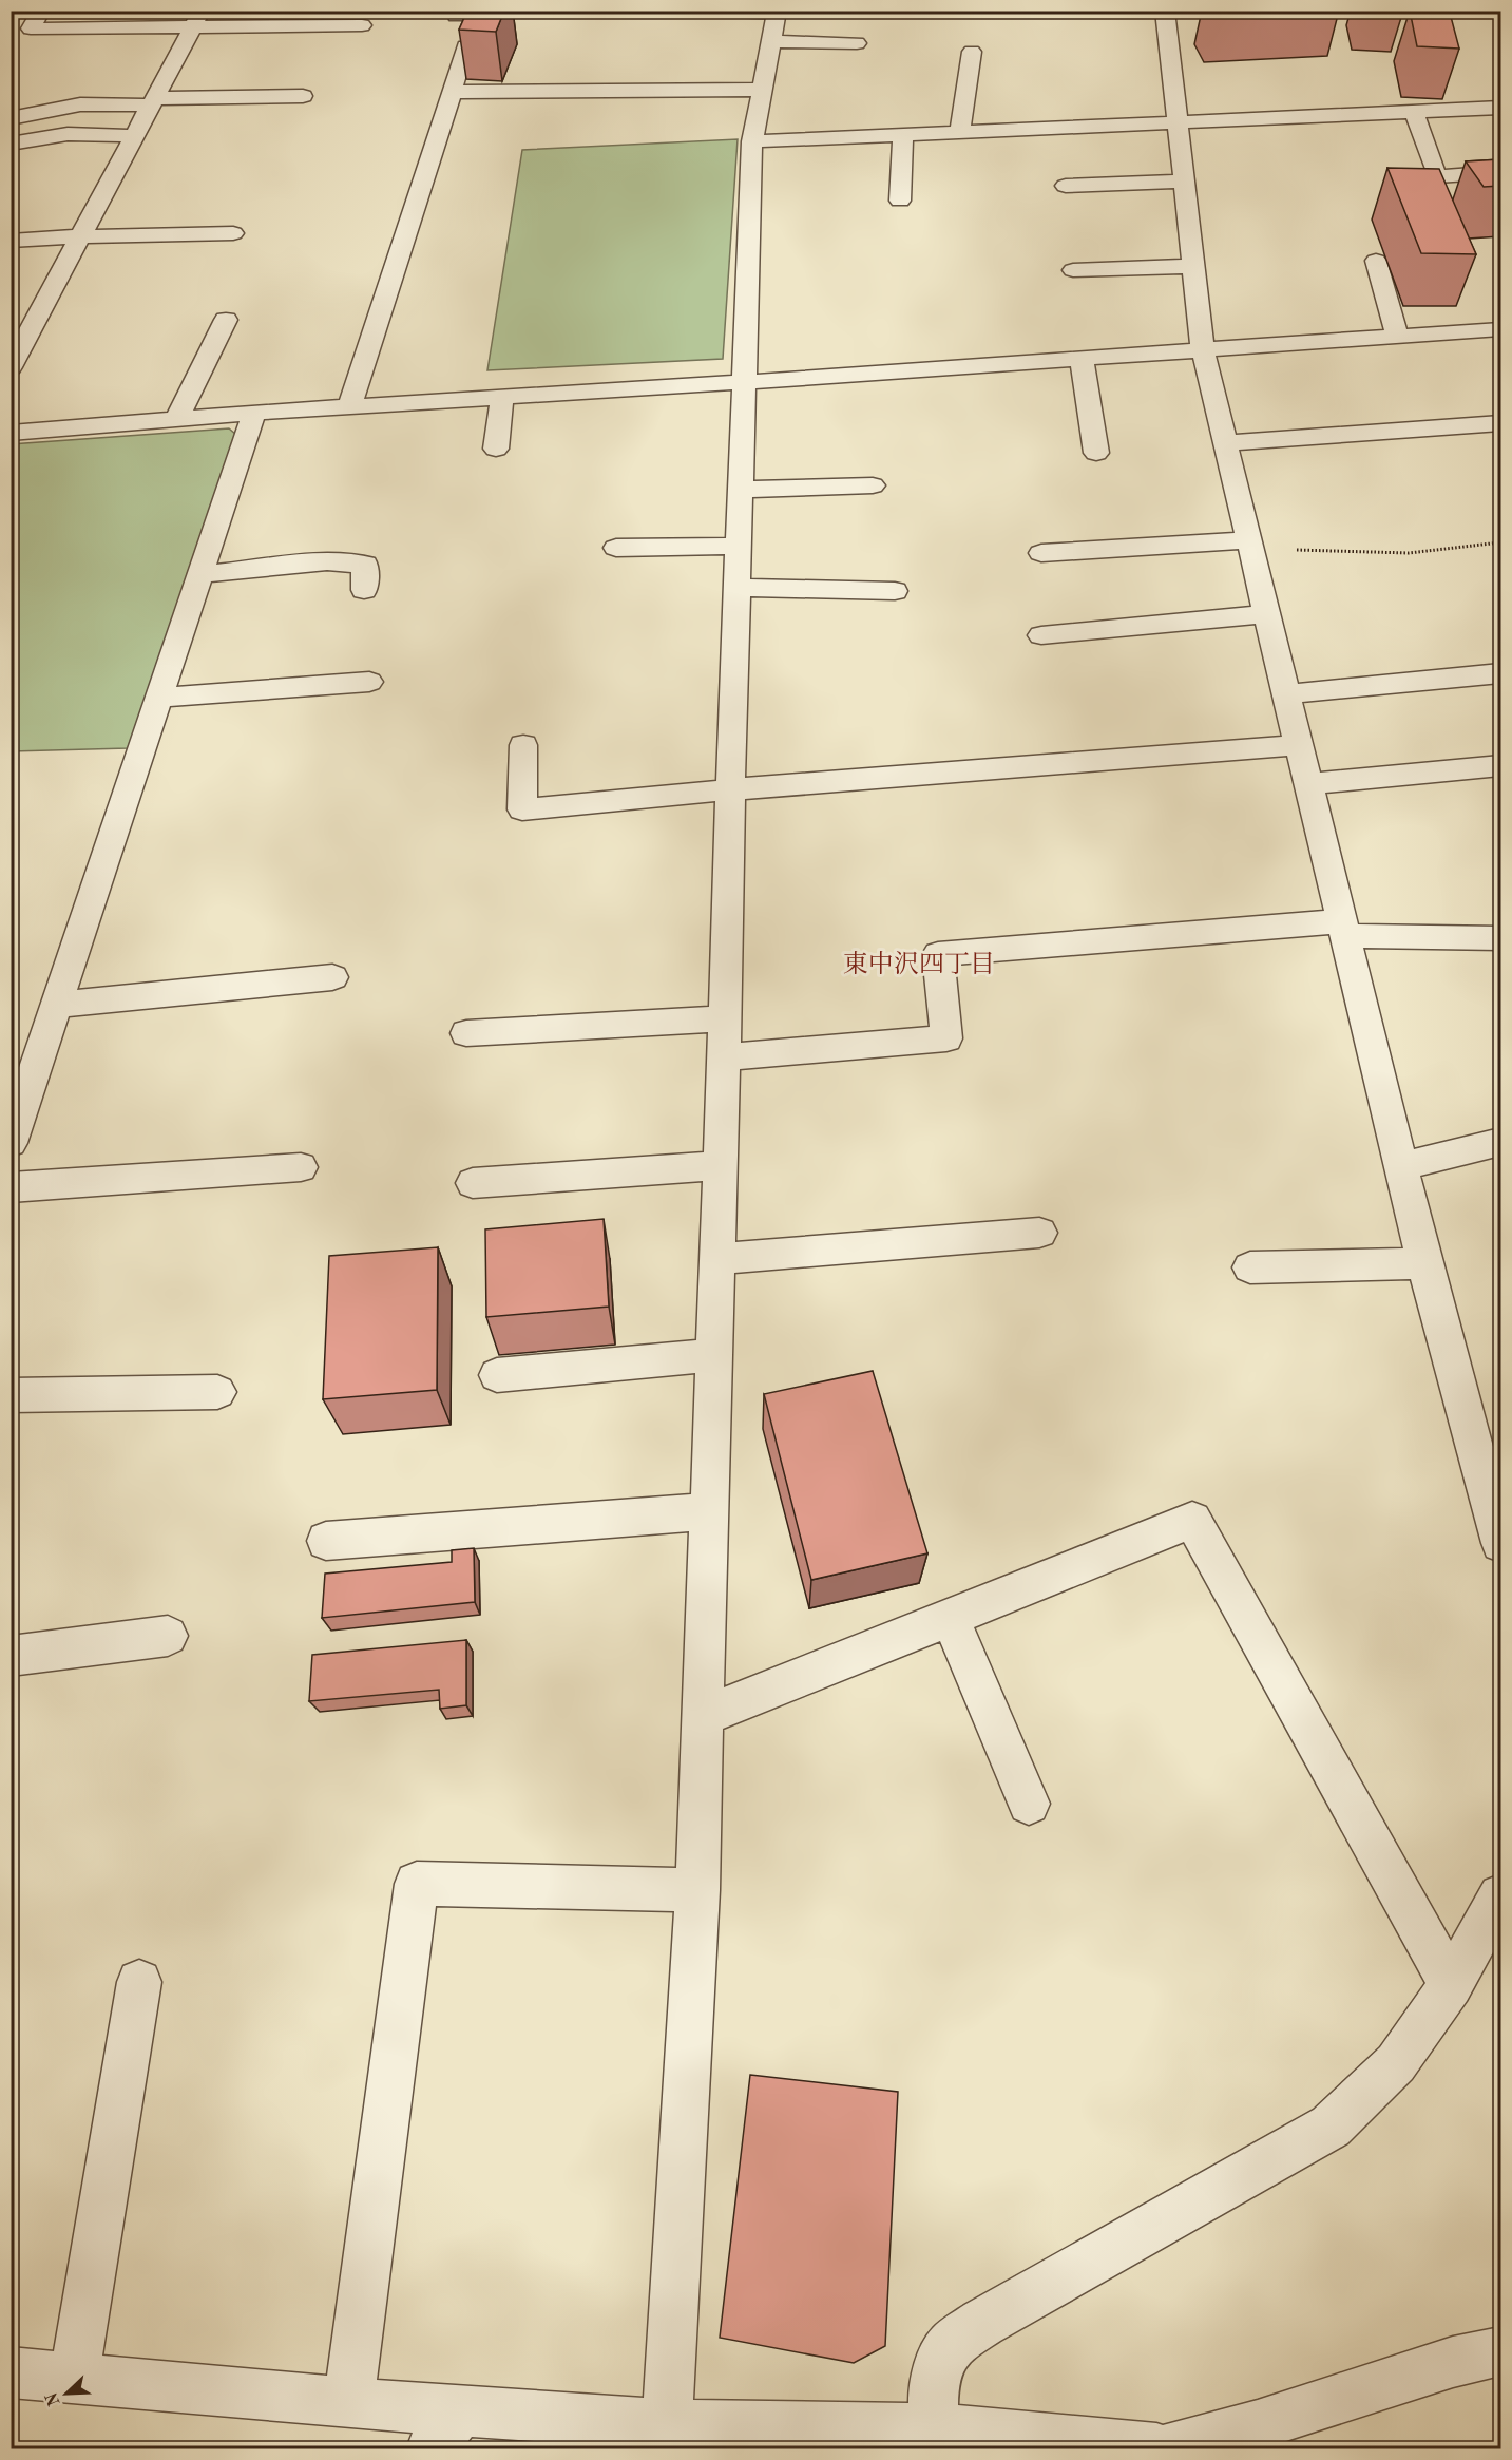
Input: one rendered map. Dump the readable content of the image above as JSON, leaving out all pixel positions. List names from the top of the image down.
{
  "districts": ["東中沢四丁目"],
  "north": "bottom left"
}
